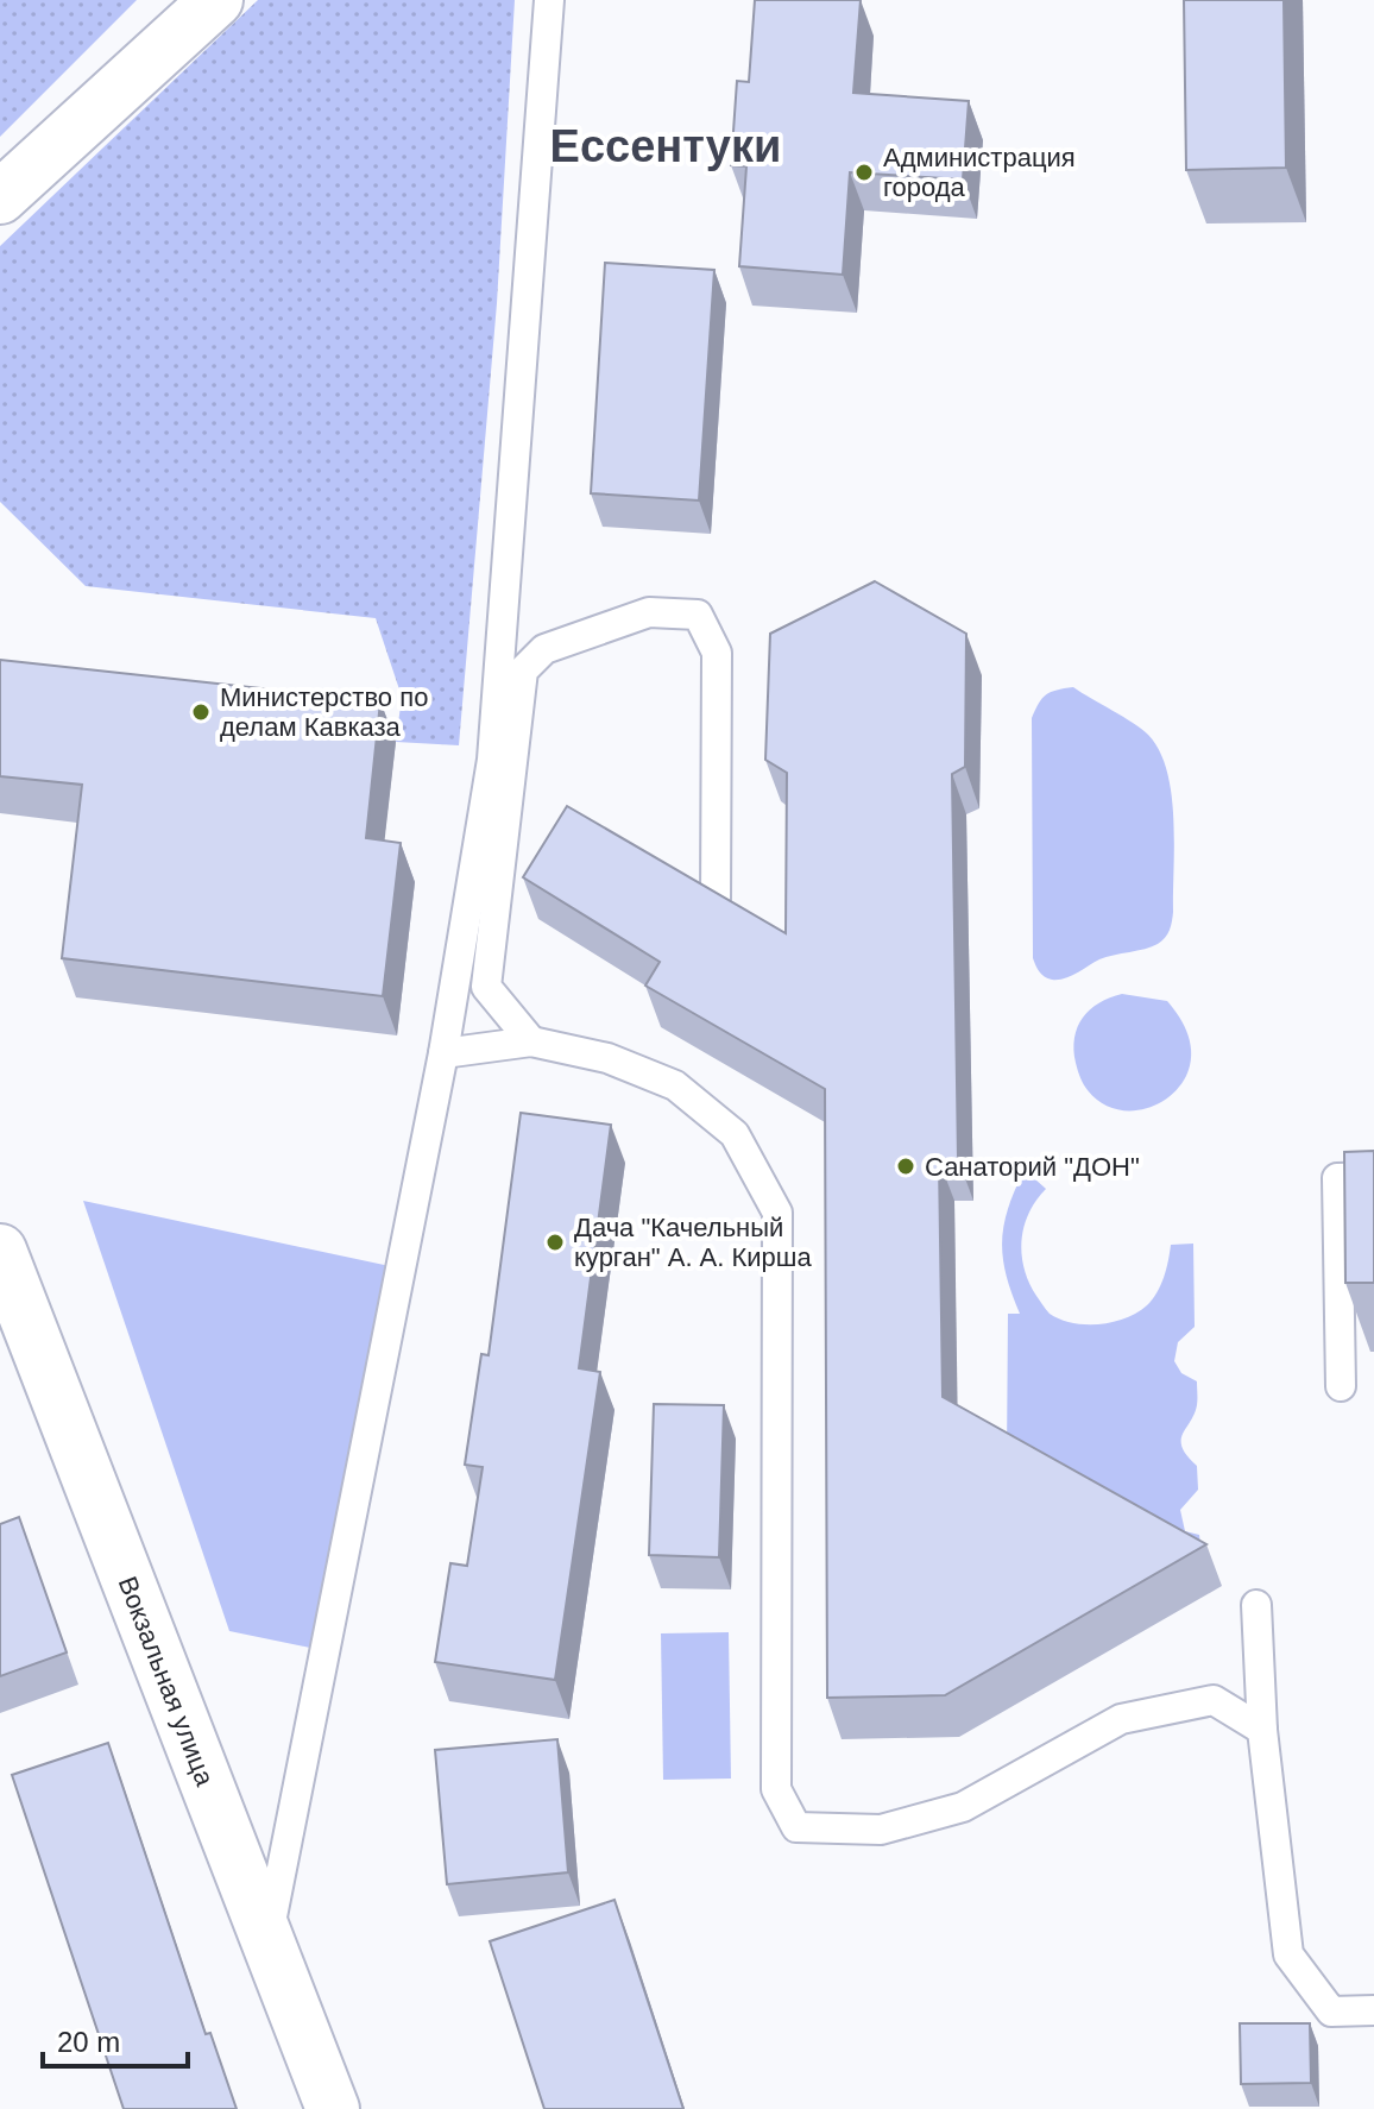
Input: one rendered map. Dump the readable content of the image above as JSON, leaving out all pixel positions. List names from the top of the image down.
{
  "streets": {
    "main road": ["Вокзальная улица"]
  },
  "districts": ["Ессентуки"],
  "places": [
    "Администрация города",
    "Министерство по делам Кавказа",
    "Санаторий \"ДОН\"",
    "Дача \"Качельный курган\" А. А. Кирша"
  ],
  "scale_bar": "20 m"
}
